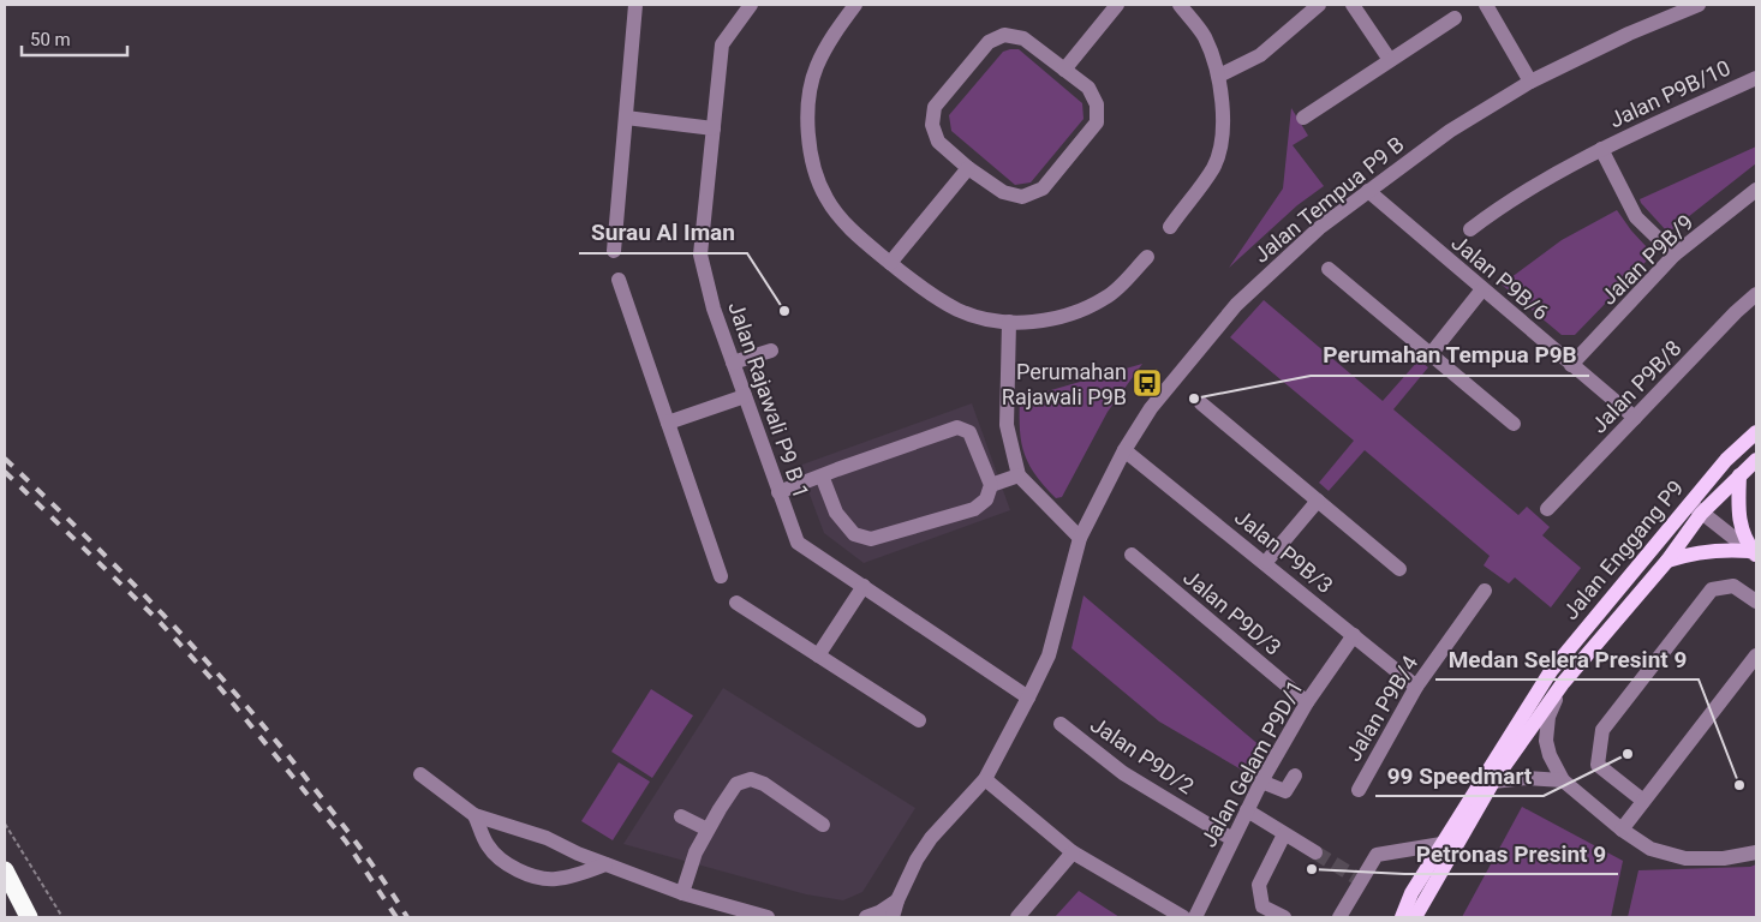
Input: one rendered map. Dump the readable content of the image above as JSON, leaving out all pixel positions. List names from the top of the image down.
{
  "streets": {
    "main road": ["Jalan Enggang P9"],
    "street": [
      "Jalan P9B/10",
      "Jalan Tempua P9 B",
      "Jalan P9B/9",
      "Jalan P9B/6",
      "Jalan P9B/8",
      "Jalan Rajawali P9 B 1",
      "Jalan P9B/3",
      "Jalan P9D/3",
      "Jalan P9B/4",
      "Jalan P9D/2",
      "Jalan Gelam P9D/1"
    ]
  },
  "crossings": [
    ["Jalan P9B/10", "Jalan P9B/9"],
    ["Jalan Tempua P9 B", "Jalan P9B/6"],
    ["Jalan Tempua P9 B", "Jalan Rajawali P9 B 1"],
    ["Jalan Tempua P9 B", "Jalan P9B/3"],
    ["Jalan P9B/9", "Jalan P9B/6"],
    ["Jalan P9B/6", "Jalan P9B/8"],
    ["Jalan P9B/3", "Jalan P9B/4"],
    ["Jalan P9B/3", "Jalan Gelam P9D/1"],
    ["Jalan P9D/3", "Jalan Gelam P9D/1"],
    ["Jalan P9D/2", "Jalan Gelam P9D/1"]
  ],
  "places": {
    "other": [
      "Surau Al Iman",
      "Perumahan Tempua P9B",
      "99 Speedmart",
      "Medan Selera Presint 9",
      "Petronas Presint 9"
    ],
    "bus stop": ["Perumahan Rajawali P9B"]
  },
  "scale_bar": "50 m"
}
